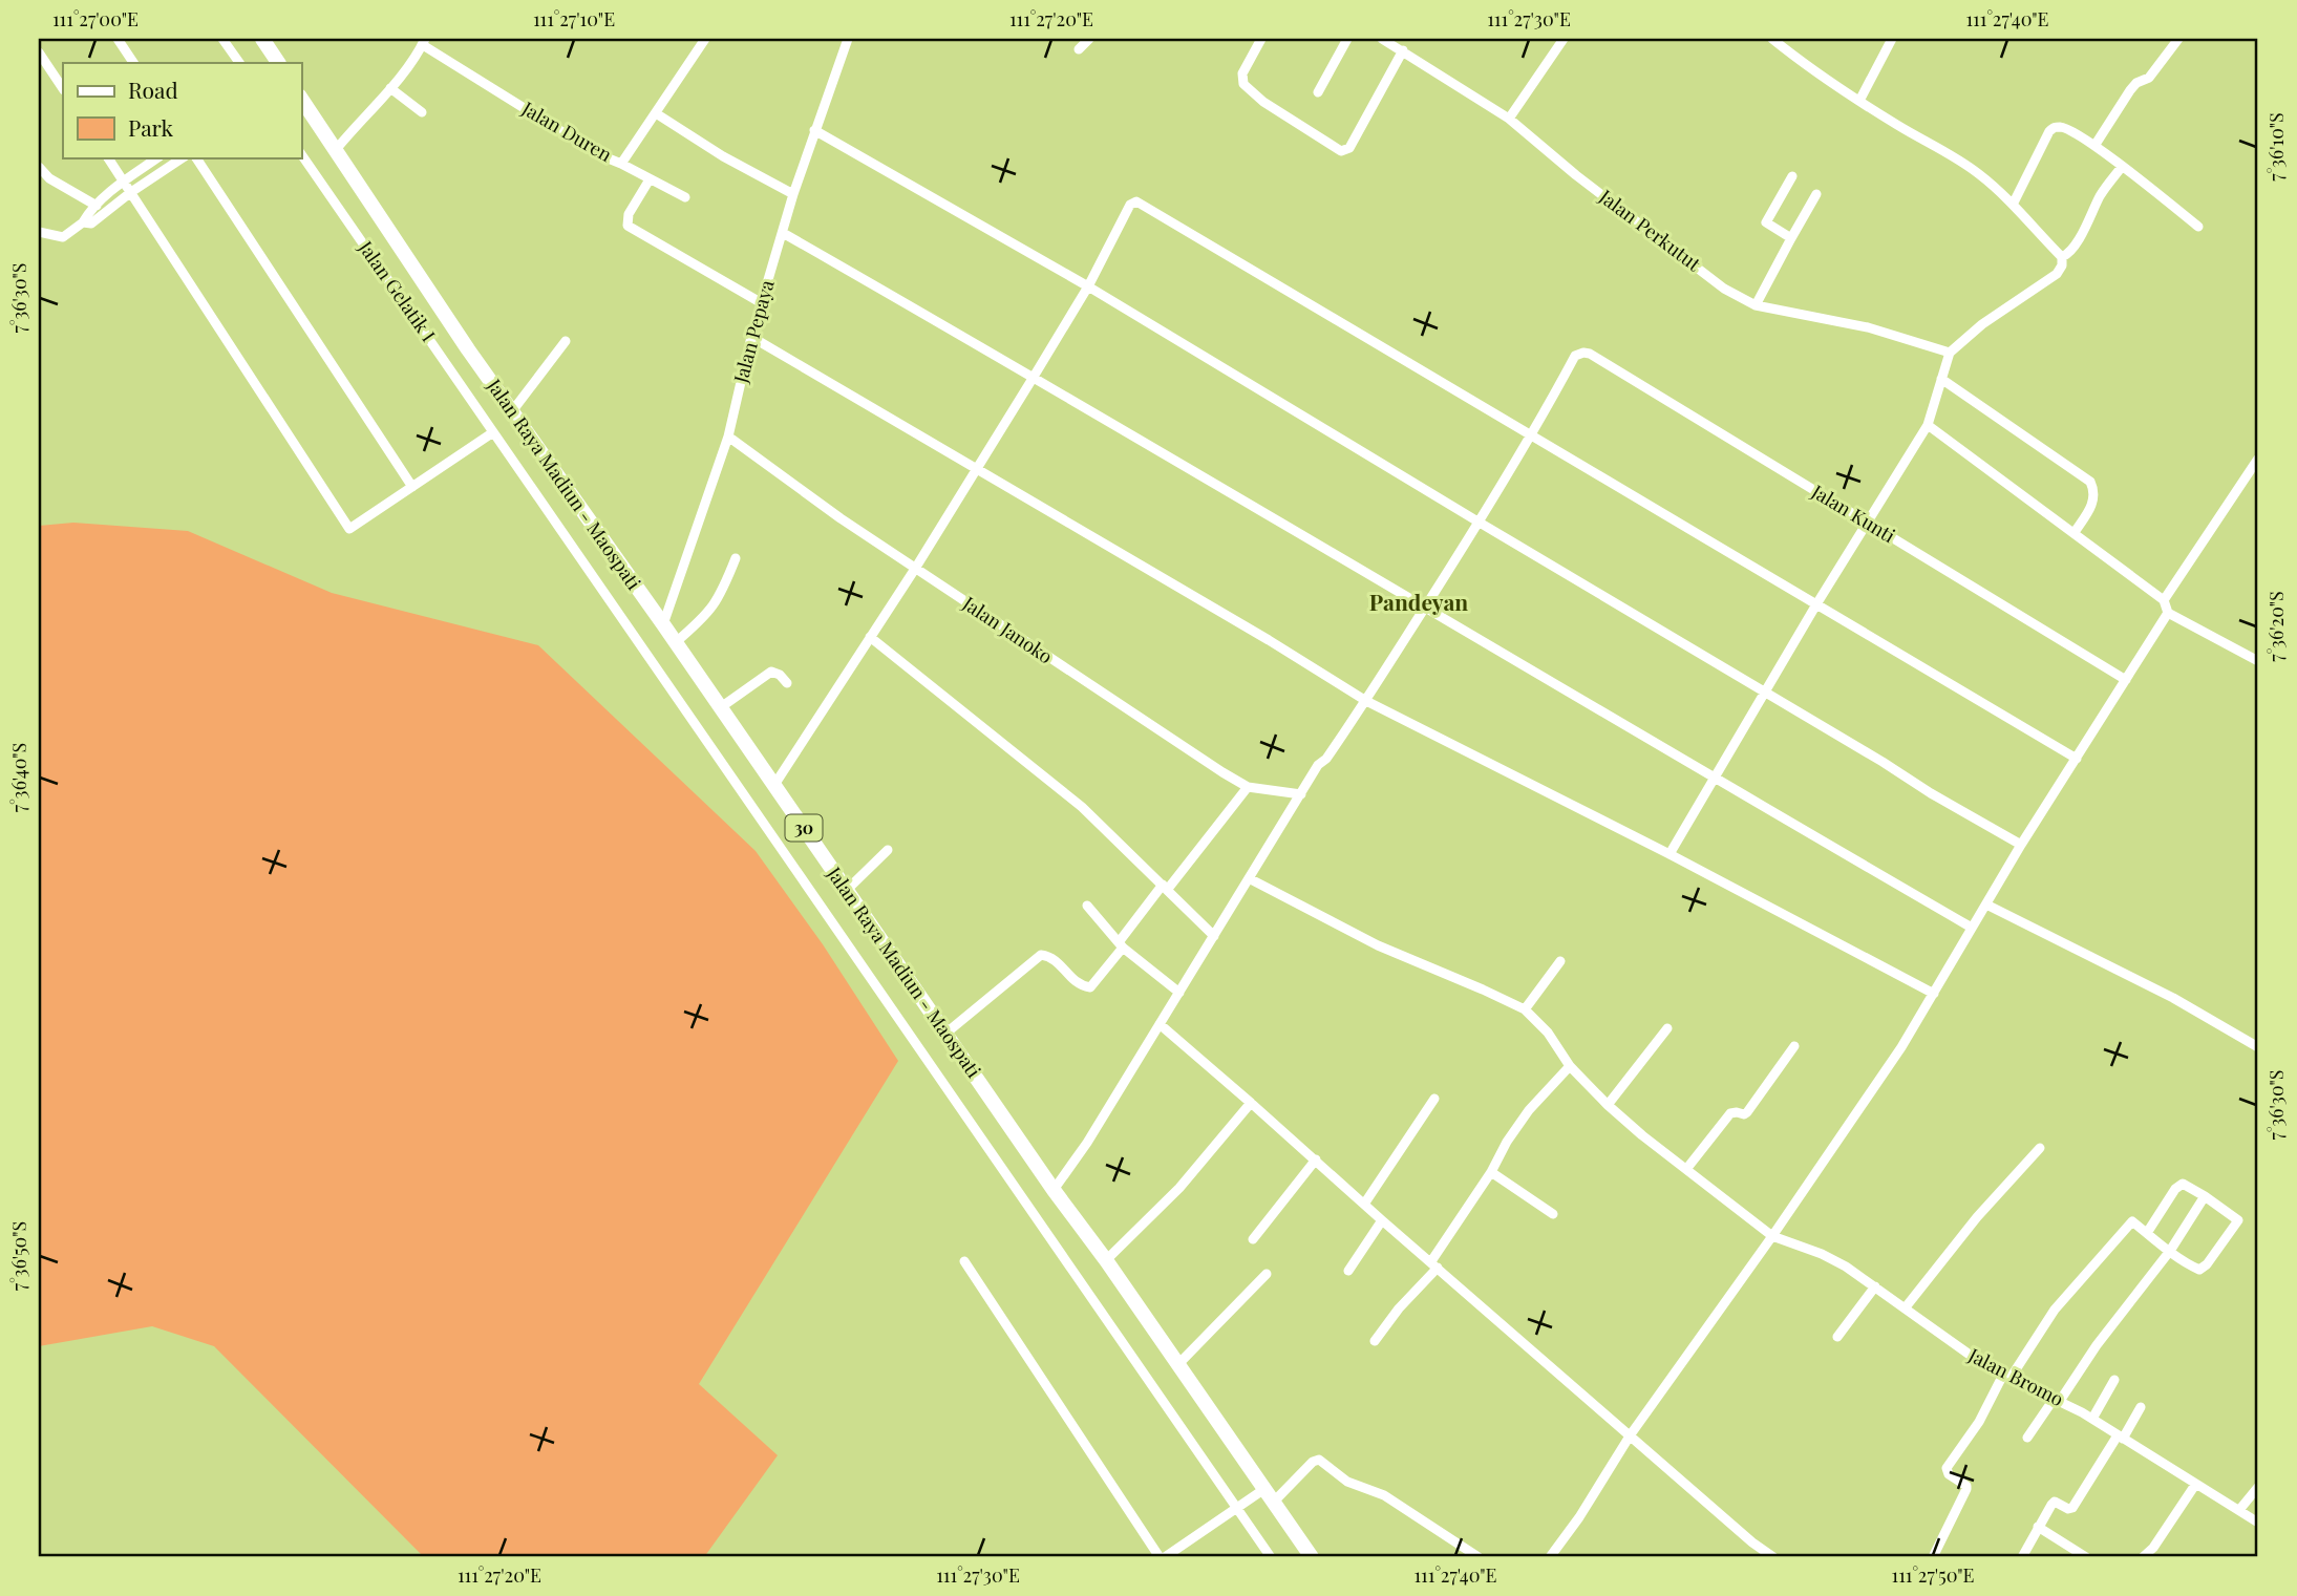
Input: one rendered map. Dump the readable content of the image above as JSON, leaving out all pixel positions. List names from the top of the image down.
{
  "streets": {
    "highway": ["Jalan Raya Madiun - Maospati", "30"],
    "street": [
      "Jalan Duren",
      "Jalan Perkutut",
      "Jalan Gelatik I",
      "Jalan Pepaya",
      "Jalan Kunti",
      "Jalan Janoko",
      "Jalan Bromo"
    ]
  },
  "crossings": [
    ["Jalan Pepaya", "Jalan Raya Madiun - Maospati"],
    ["Jalan Pepaya", "Jalan Janoko"]
  ],
  "districts": ["Pandeyan"],
  "legend": ["Road", "Park"],
  "coordinates": [
    "111°27'00\"E",
    "111°27'10\"E",
    "111°27'20\"E",
    "111°27'30\"E",
    "111°27'40\"E",
    "7°36'10\"S",
    "7°36'30\"S",
    "7°36'20\"S",
    "7°36'40\"S",
    "7°36'50\"S",
    "111°27'50\"E"
  ]
}
